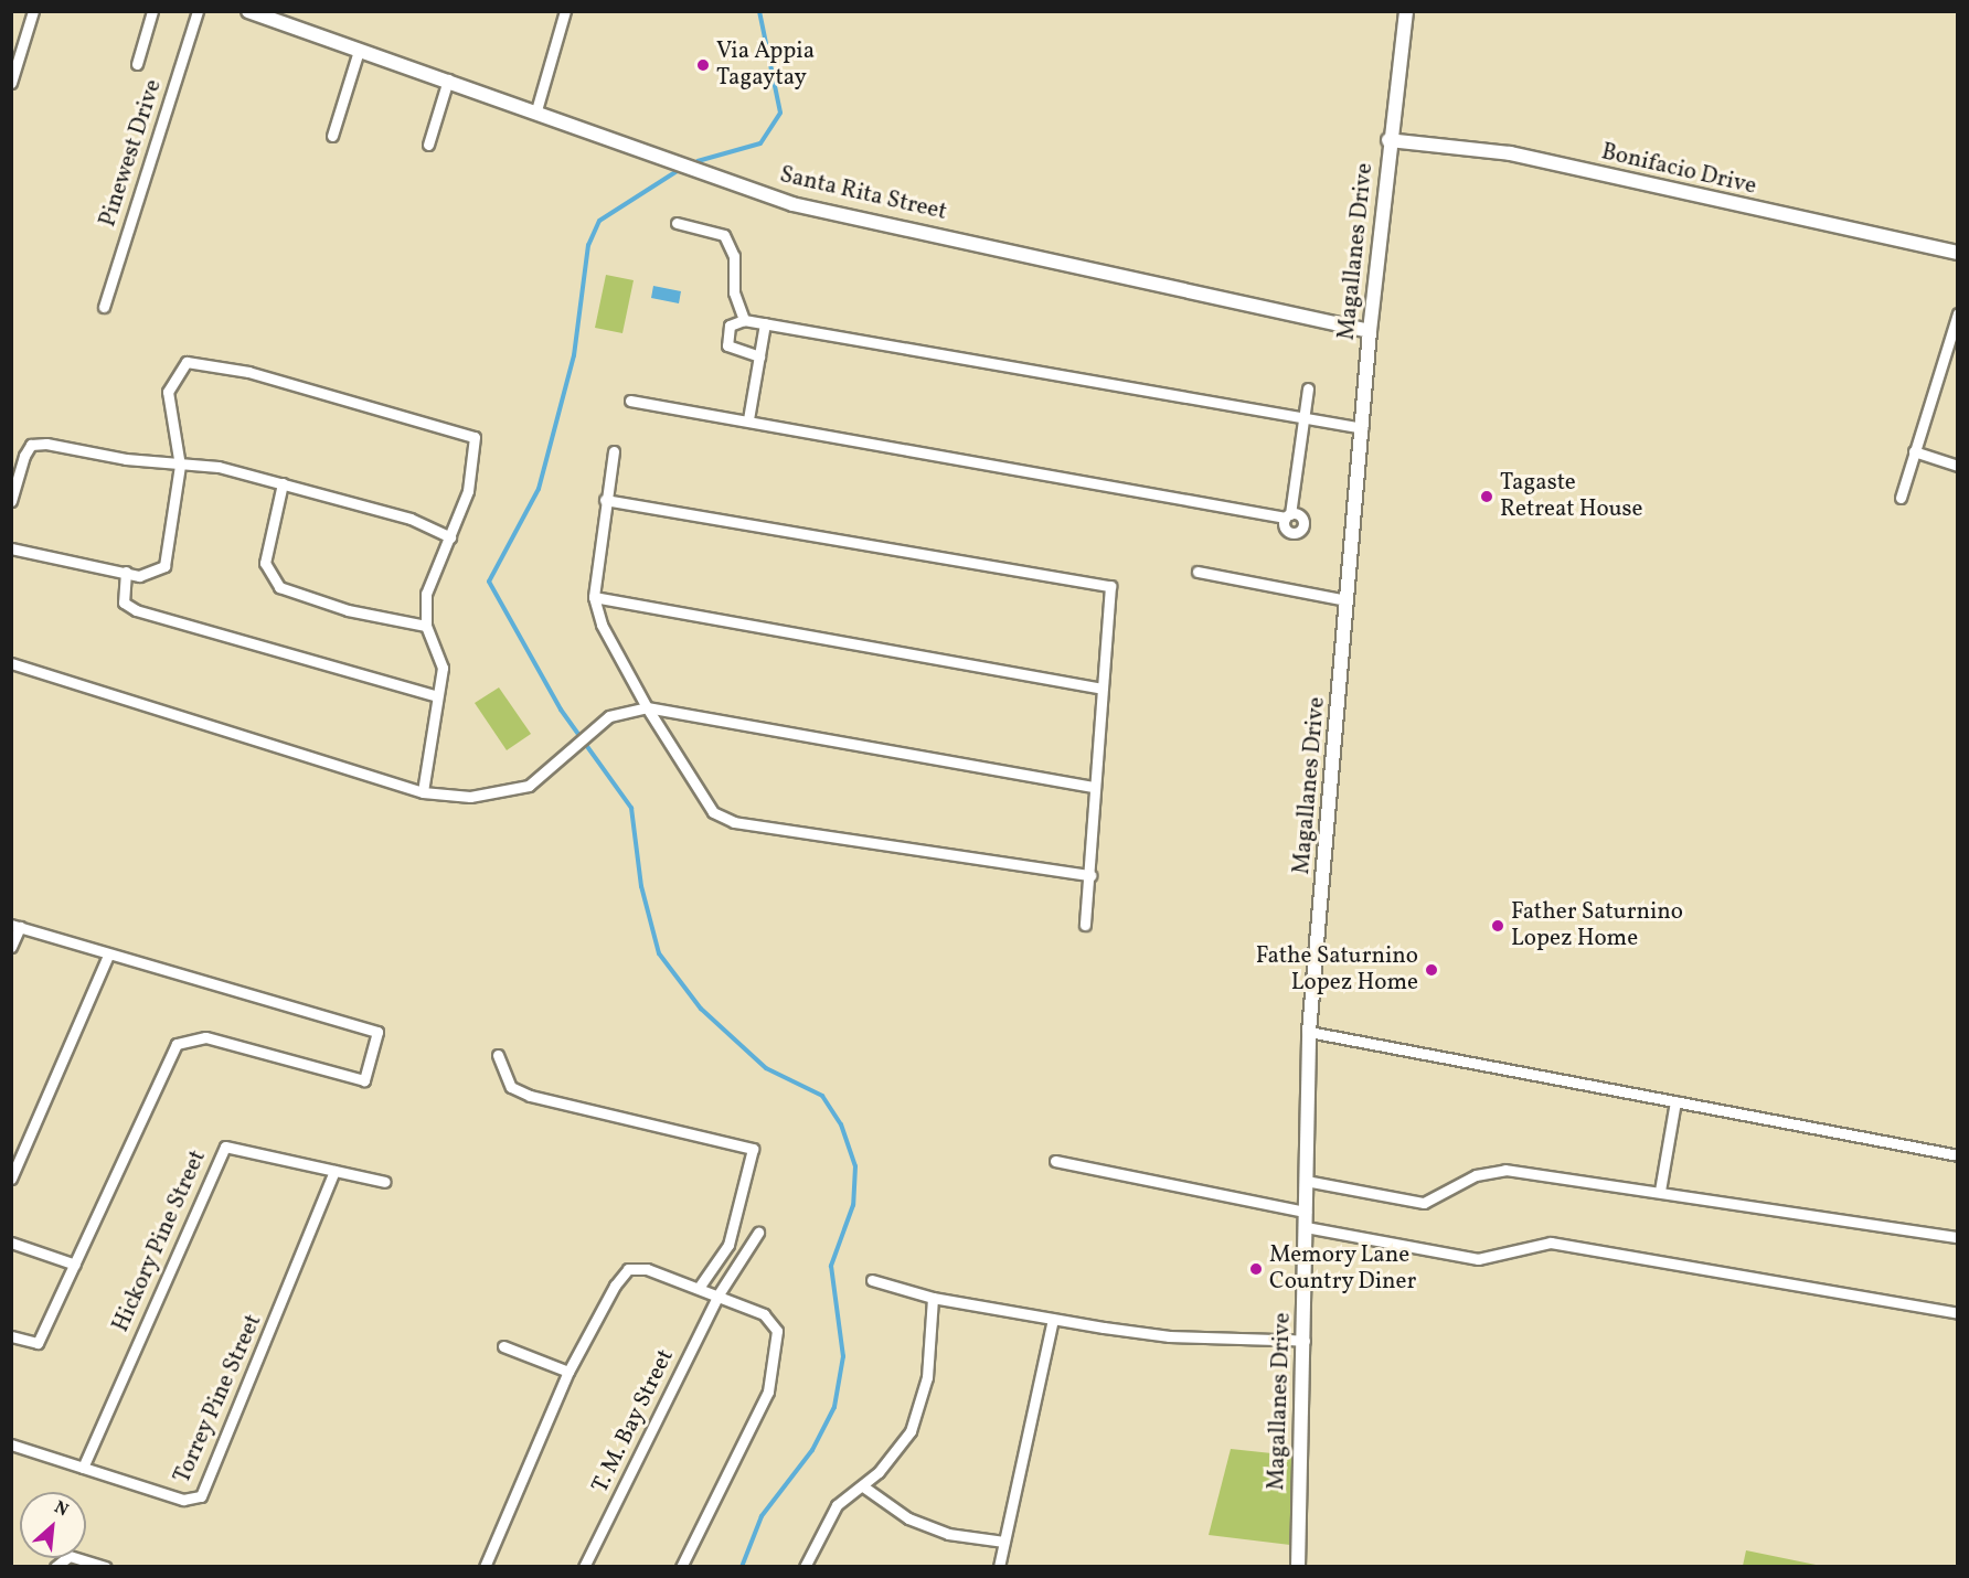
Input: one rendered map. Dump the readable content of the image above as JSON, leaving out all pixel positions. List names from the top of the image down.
{
  "streets": {
    "street": [
      "Pinewest Drive",
      "Bonifacio Drive",
      "Santa Rita Street",
      "Magallanes Drive",
      "Hickory Pine Street",
      "Torrey Pine Street",
      "T. M. Bay Street"
    ]
  },
  "crossings": [
    ["Bonifacio Drive", "Magallanes Drive"],
    ["Santa Rita Street", "Magallanes Drive"],
    ["Hickory Pine Street", "Torrey Pine Street"]
  ],
  "places": [
    "Via Appia Tagaytay",
    "Tagaste Retreat House",
    "Father Saturnino Lopez Home",
    "Fathe Saturnino Lopez Home",
    "Memory Lane Country Diner"
  ],
  "north": "top right"
}
